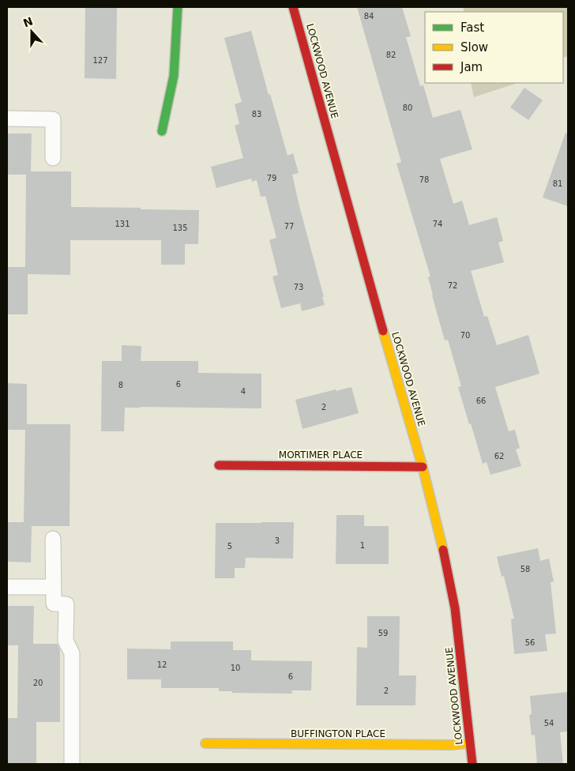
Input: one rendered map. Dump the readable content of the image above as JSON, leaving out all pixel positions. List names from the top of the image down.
{
  "streets": {
    "street": ["LOCKWOOD AVENUE", "MORTIMER PLACE", "BUFFINGTON PLACE"]
  },
  "crossings": [
    ["LOCKWOOD AVENUE", "MORTIMER PLACE"],
    ["LOCKWOOD AVENUE", "BUFFINGTON PLACE"]
  ],
  "house_numbers": [
    "84",
    "82",
    "127",
    "80",
    "83",
    "79",
    "78",
    "81",
    "131",
    "74",
    "77",
    "135",
    "72",
    "73",
    "70",
    "6",
    "8",
    "4",
    "66",
    "2",
    "62",
    "3",
    "1",
    "5",
    "58",
    "59",
    "56",
    "12",
    "10",
    "6",
    "20",
    "2",
    "54"
  ],
  "legend": ["Fast", "Slow", "Jam"],
  "north": "top"
}
